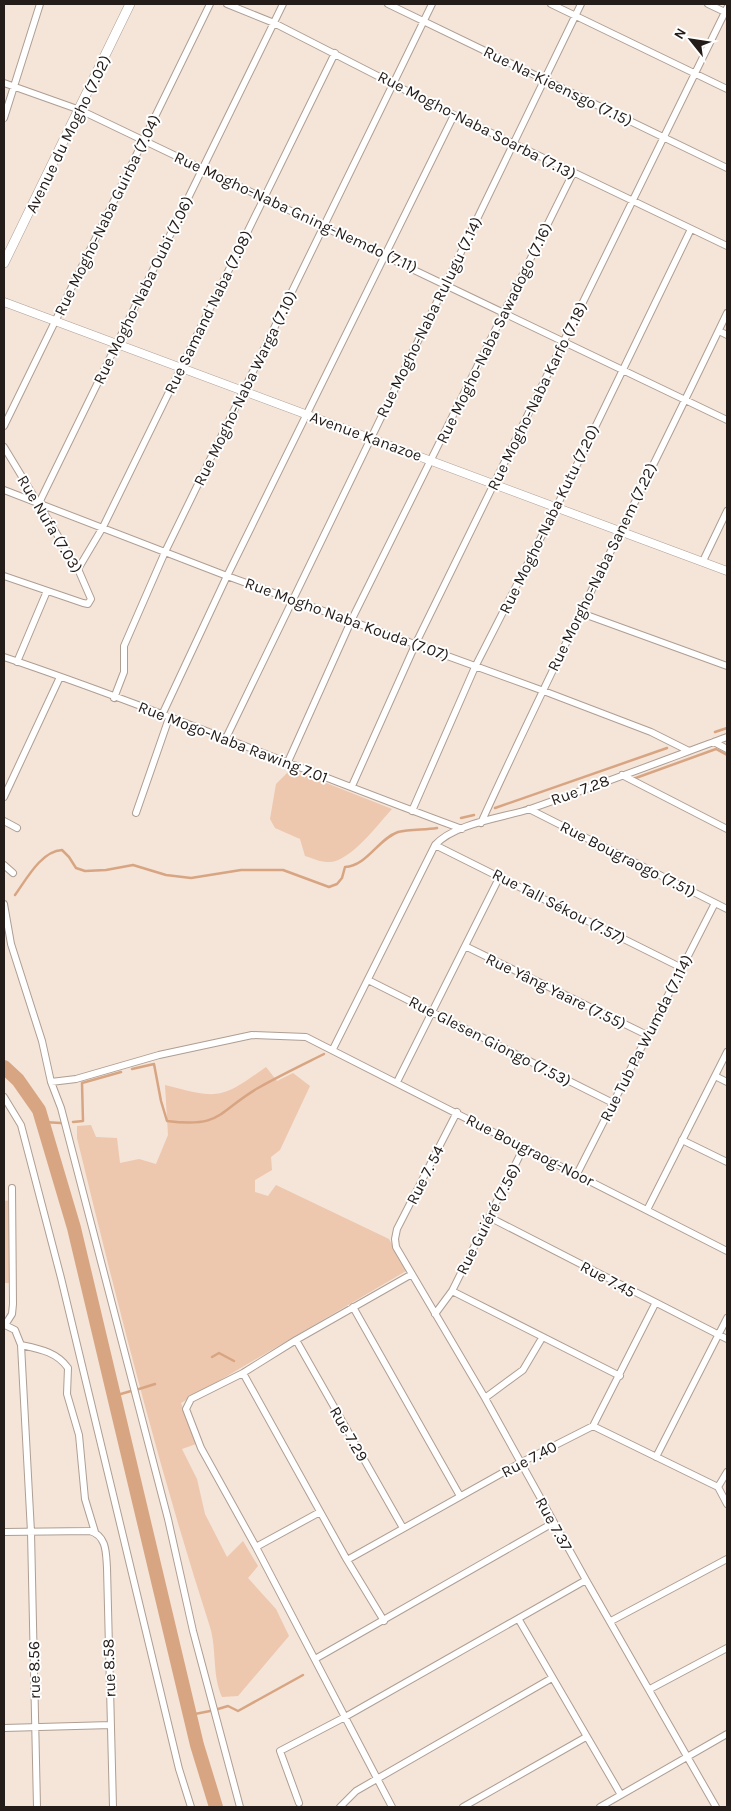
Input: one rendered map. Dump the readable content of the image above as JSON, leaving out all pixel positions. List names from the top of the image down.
{
  "streets": {
    "main road": ["Avenue du Mogho (7.02)"],
    "street": [
      "Rue Na-Kieensgo (7.15)",
      "Rue Mogho-Naba Soarba (7.13)",
      "Rue Mogho-Naba Gning-Nemdo (7.11)",
      "Rue Mogho-Naba Guirba (7.04)",
      "Rue Mogho-Naba Oubi (7.06)",
      "Rue Samand Naba (7.08)",
      "Rue Mogho-Naba Rulugu (7.14)",
      "Rue Mogho-Naba Sawadogo (7.16)",
      "Rue Mogho-Naba Warga (7.10)",
      "Rue Mogho-Naba Karfo (7.18)",
      "Avenue Kanazoe",
      "Rue Mogho-Naba Kutu (7.20)",
      "Rue Nufa (7.03)",
      "Rue Morgho-Naba Sanem (7.22)",
      "Rue Mogho Naba Kouda (7.07)",
      "Rue Mogo-Naba Rawing 7.01",
      "Rue 7.28",
      "Rue Bougraogo (7.51)",
      "Rue Tall Sékou (7.57)",
      "Rue Yâng Yaare (7.55)",
      "Rue Tub Pa Wumda (7.114)",
      "Rue Glesen Giongo (7.53)",
      "Rue Bougraog-Noor",
      "Rue 7. 54",
      "Rue Guiéré (7.56)",
      "Rue 7.45",
      "Rue 7.29",
      "Rue 7.40",
      "Rue 7.37",
      "rue 8.58",
      "rue 8.56"
    ]
  },
  "crossings": [
    ["Rue Na-Kieensgo (7.15)", "Rue Mogho-Naba Rulugu (7.14)"],
    ["Rue Na-Kieensgo (7.15)", "Rue Mogho-Naba Warga (7.10)"],
    ["Rue Na-Kieensgo (7.15)", "Rue Mogho-Naba Karfo (7.18)"],
    ["Rue Mogho-Naba Soarba (7.13)", "Rue Mogho-Naba Oubi (7.06)"],
    ["Rue Mogho-Naba Soarba (7.13)", "Rue Samand Naba (7.08)"],
    ["Rue Mogho-Naba Soarba (7.13)", "Rue Mogho-Naba Rulugu (7.14)"],
    ["Rue Mogho-Naba Soarba (7.13)", "Rue Mogho-Naba Sawadogo (7.16)"],
    ["Rue Mogho-Naba Soarba (7.13)", "Rue Mogho-Naba Warga (7.10)"],
    ["Rue Mogho-Naba Soarba (7.13)", "Rue Mogho-Naba Karfo (7.18)"],
    ["Rue Mogho-Naba Soarba (7.13)", "Rue Mogho-Naba Kutu (7.20)"],
    ["Avenue du Mogho (7.02)", "Rue Mogho-Naba Gning-Nemdo (7.11)"],
    ["Rue Mogho-Naba Gning-Nemdo (7.11)", "Rue Mogho-Naba Guirba (7.04)"],
    ["Rue Mogho-Naba Gning-Nemdo (7.11)", "Rue Mogho-Naba Oubi (7.06)"],
    ["Rue Mogho-Naba Gning-Nemdo (7.11)", "Rue Samand Naba (7.08)"],
    ["Rue Mogho-Naba Gning-Nemdo (7.11)", "Rue Mogho-Naba Rulugu (7.14)"],
    ["Rue Mogho-Naba Gning-Nemdo (7.11)", "Rue Mogho-Naba Sawadogo (7.16)"],
    ["Rue Mogho-Naba Gning-Nemdo (7.11)", "Rue Mogho-Naba Warga (7.10)"],
    ["Rue Mogho-Naba Gning-Nemdo (7.11)", "Rue Mogho-Naba Karfo (7.18)"],
    ["Rue Mogho-Naba Gning-Nemdo (7.11)", "Rue Mogho-Naba Kutu (7.20)"],
    ["Rue Mogho-Naba Gning-Nemdo (7.11)", "Rue Morgho-Naba Sanem (7.22)"],
    ["Rue Mogho-Naba Guirba (7.04)", "Avenue Kanazoe"],
    ["Rue Mogho-Naba Oubi (7.06)", "Avenue Kanazoe"],
    ["Rue Mogho-Naba Oubi (7.06)", "Rue Nufa (7.03)"],
    ["Rue Mogho-Naba Oubi (7.06)", "Rue Mogho Naba Kouda (7.07)"],
    ["Rue Samand Naba (7.08)", "Avenue Kanazoe"],
    ["Rue Samand Naba (7.08)", "Rue Nufa (7.03)"],
    ["Rue Samand Naba (7.08)", "Rue Mogho Naba Kouda (7.07)"],
    ["Rue Mogho-Naba Rulugu (7.14)", "Avenue Kanazoe"],
    ["Rue Mogho-Naba Rulugu (7.14)", "Rue Mogho Naba Kouda (7.07)"],
    ["Rue Mogho-Naba Rulugu (7.14)", "Rue Mogo-Naba Rawing 7.01"],
    ["Rue Mogho-Naba Sawadogo (7.16)", "Avenue Kanazoe"],
    ["Rue Mogho-Naba Sawadogo (7.16)", "Rue Mogho Naba Kouda (7.07)"],
    ["Rue Mogho-Naba Sawadogo (7.16)", "Rue Mogo-Naba Rawing 7.01"],
    ["Rue Mogho-Naba Warga (7.10)", "Avenue Kanazoe"],
    ["Rue Mogho-Naba Warga (7.10)", "Rue Mogho Naba Kouda (7.07)"],
    ["Rue Mogho-Naba Warga (7.10)", "Rue Mogo-Naba Rawing 7.01"],
    ["Rue Mogho-Naba Karfo (7.18)", "Avenue Kanazoe"],
    ["Rue Mogho-Naba Karfo (7.18)", "Rue Mogho Naba Kouda (7.07)"],
    ["Rue Mogho-Naba Karfo (7.18)", "Rue Mogo-Naba Rawing 7.01"],
    ["Avenue Kanazoe", "Rue Mogho-Naba Kutu (7.20)"],
    ["Avenue Kanazoe", "Rue Morgho-Naba Sanem (7.22)"],
    ["Rue Mogho-Naba Kutu (7.20)", "Rue Mogho Naba Kouda (7.07)"],
    ["Rue Mogho-Naba Kutu (7.20)", "Rue Mogo-Naba Rawing 7.01"],
    ["Rue Nufa (7.03)", "Rue Mogho Naba Kouda (7.07)"],
    ["Rue Morgho-Naba Sanem (7.22)", "Rue Mogho Naba Kouda (7.07)"],
    ["Rue Morgho-Naba Sanem (7.22)", "Rue 7.28"],
    ["Rue Mogho Naba Kouda (7.07)", "Rue 7.28"],
    ["Rue Mogo-Naba Rawing 7.01", "Rue 7.28"],
    ["Rue 7.28", "Rue Bougraogo (7.51)"],
    ["Rue 7.28", "Rue Tall Sékou (7.57)"],
    ["Rue Bougraogo (7.51)", "Rue Tub Pa Wumda (7.114)"],
    ["Rue Tall Sékou (7.57)", "Rue Tub Pa Wumda (7.114)"],
    ["Rue Yâng Yaare (7.55)", "Rue Tub Pa Wumda (7.114)"],
    ["Rue Tub Pa Wumda (7.114)", "Rue Glesen Giongo (7.53)"],
    ["Rue Tub Pa Wumda (7.114)", "Rue Bougraog-Noor"],
    ["Rue Bougraog-Noor", "Rue 7. 54"],
    ["Rue Bougraog-Noor", "Rue Guiéré (7.56)"],
    ["Rue 7. 54", "Rue 7.37"],
    ["Rue Guiéré (7.56)", "Rue 7.45"],
    ["Rue Guiéré (7.56)", "Rue 7.37"],
    ["Rue 7.29", "Rue 7.40"],
    ["Rue 7.40", "Rue 7.37"],
    ["rue 8.58", "rue 8.56"]
  ],
  "north": "top left"
}
